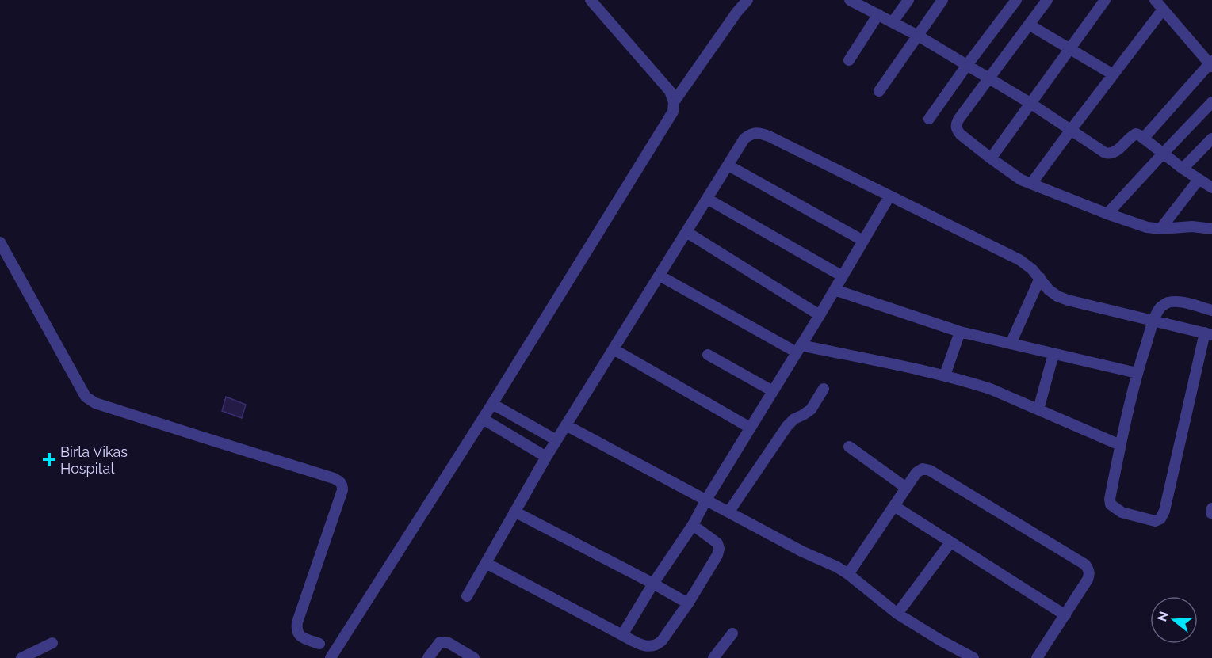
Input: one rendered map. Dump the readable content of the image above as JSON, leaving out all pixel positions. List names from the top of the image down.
{
  "places": {
    "health": ["Birla Vikas Hospital"]
  },
  "north": "left"
}
